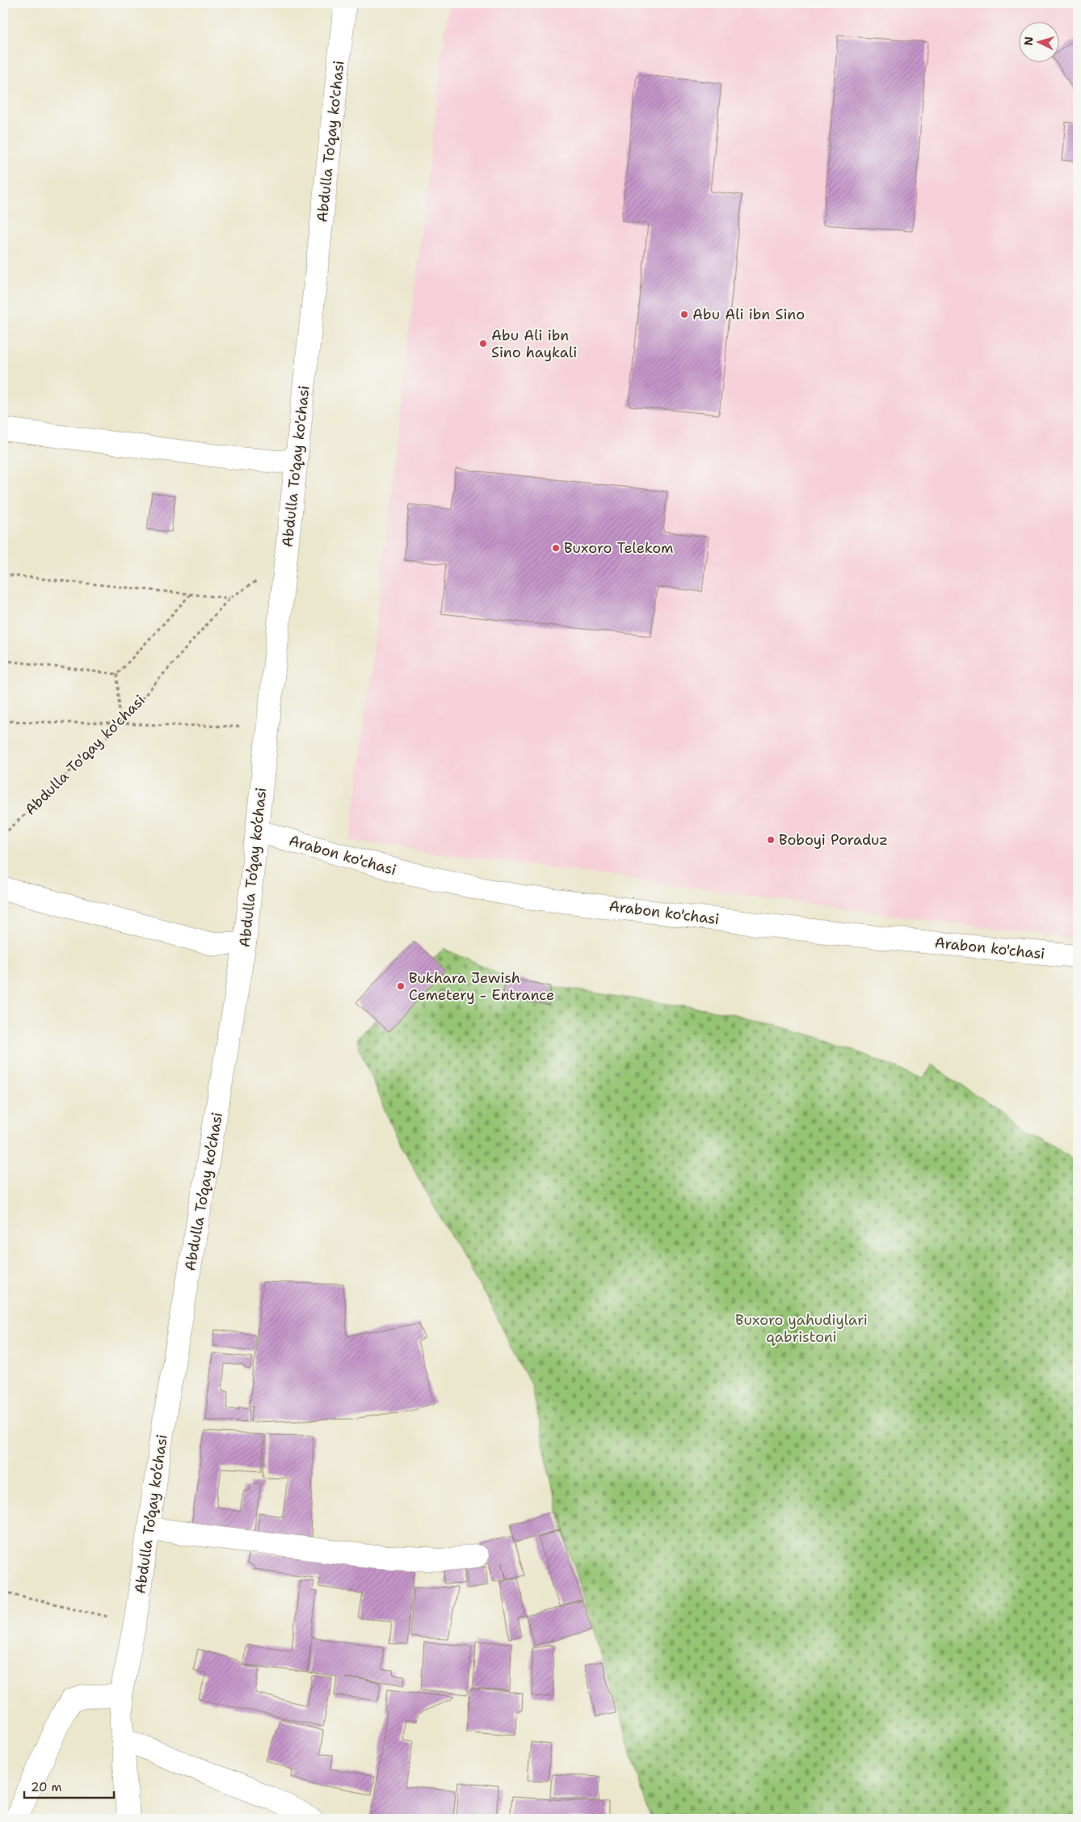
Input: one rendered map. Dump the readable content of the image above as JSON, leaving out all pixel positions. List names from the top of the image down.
{
  "streets": {
    "street": ["Abdulla To'qay ko'chasi", "Arabon ko'chasi", "Abdulla To’qay ko’chasi"]
  },
  "crossings": [
    ["Abdulla To'qay ko'chasi", "Abdulla To’qay ko’chasi"],
    ["Arabon ko'chasi", "Abdulla To’qay ko’chasi"]
  ],
  "parks": ["Buxoro yahudiylari qabristoni"],
  "places": [
    "Abu Ali ibn Sino",
    "Abu Ali ibn Sino haykali",
    "Buxoro Telekom",
    "Boboyi Poraduz",
    "Bukhara Jewish Cemetery - Entrance"
  ],
  "scale_bar": "20 m",
  "north": "left"
}
